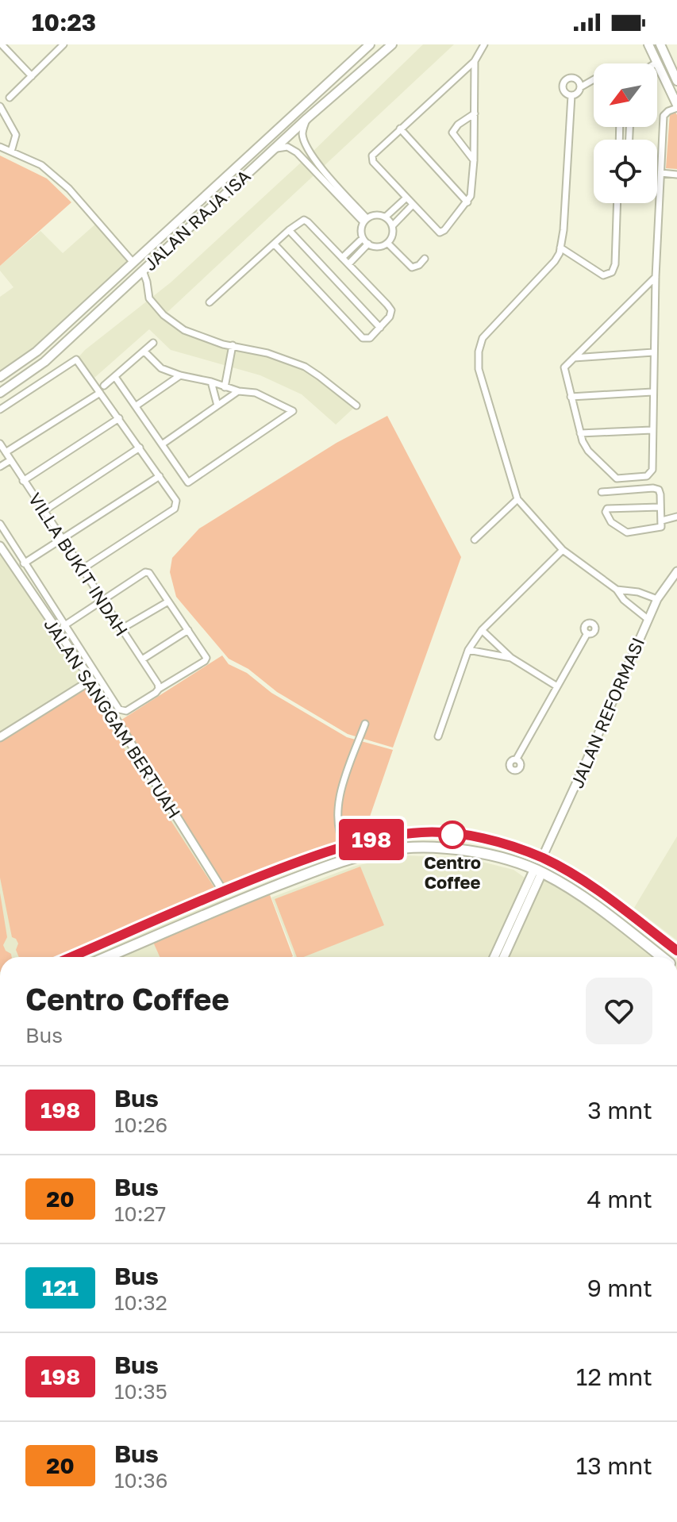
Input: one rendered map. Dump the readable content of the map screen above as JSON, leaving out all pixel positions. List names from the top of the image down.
{
  "streets": {
    "main road": ["JALAN RAJA ISA"],
    "street": ["VILLA BUKIT INDAH", "JALAN REFORMASI", "JALAN SANGGAM BERTUAH"]
  },
  "places": ["Centro Coffee"],
  "lines": ["bus line 198"],
  "north": "bottom left",
  "page": {
    "status": "10:23",
    "on_map": "198",
    "heading": ["Centro Coffee", "Bus"],
    "list": [
      {
        "mark": "198",
        "name": "Bus",
        "note": "10:26",
        "value": "3 mnt"
      },
      {
        "mark": "20",
        "name": "Bus",
        "note": "10:27",
        "value": "4 mnt"
      },
      {
        "mark": "121",
        "name": "Bus",
        "note": "10:32",
        "value": "9 mnt"
      },
      {
        "mark": "198",
        "name": "Bus",
        "note": "10:35",
        "value": "12 mnt"
      },
      {
        "mark": "20",
        "name": "Bus",
        "note": "10:36",
        "value": "13 mnt"
      }
    ]
  }
}
